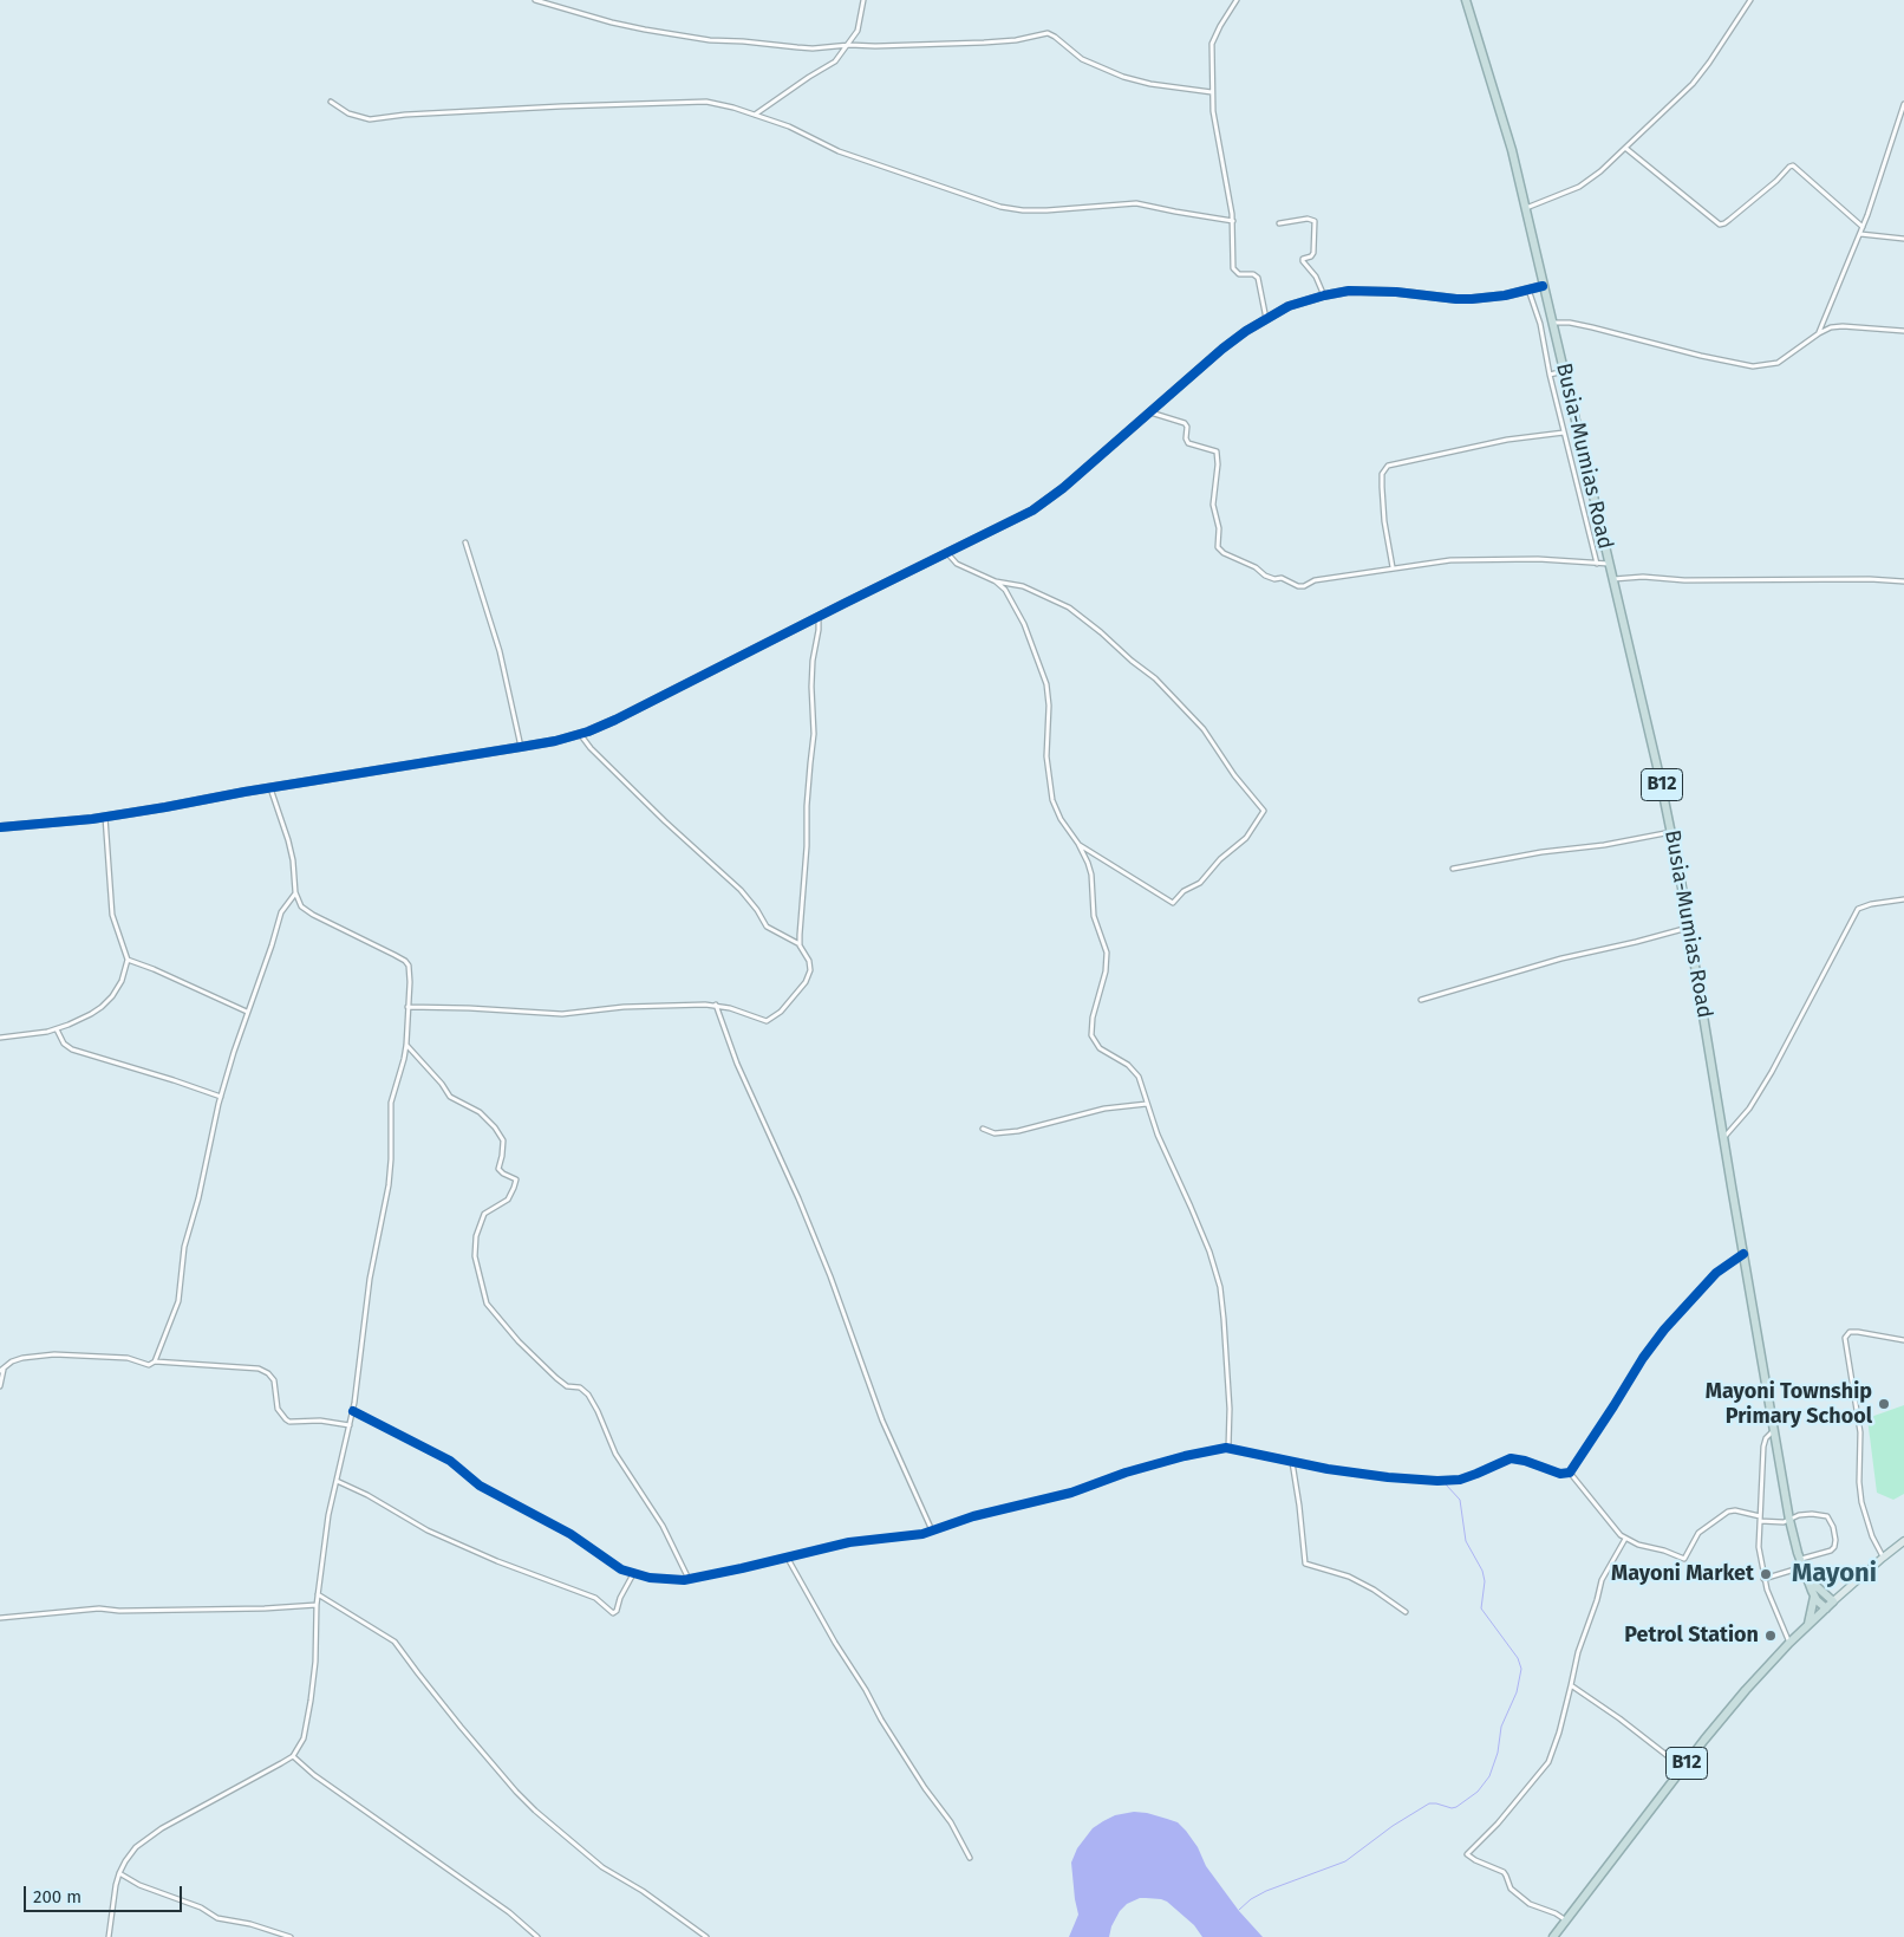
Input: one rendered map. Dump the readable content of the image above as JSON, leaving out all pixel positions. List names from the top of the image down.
{
  "streets": {
    "highway": ["Busia-Mumias Road", "B12"]
  },
  "crossings": [
    ["Busia-Mumias Road", "B12"]
  ],
  "districts": ["Mayoni"],
  "places": ["Mayoni Township Primary School", "Mayoni Market", "Petrol Station"],
  "scale_bar": "200 m"
}
